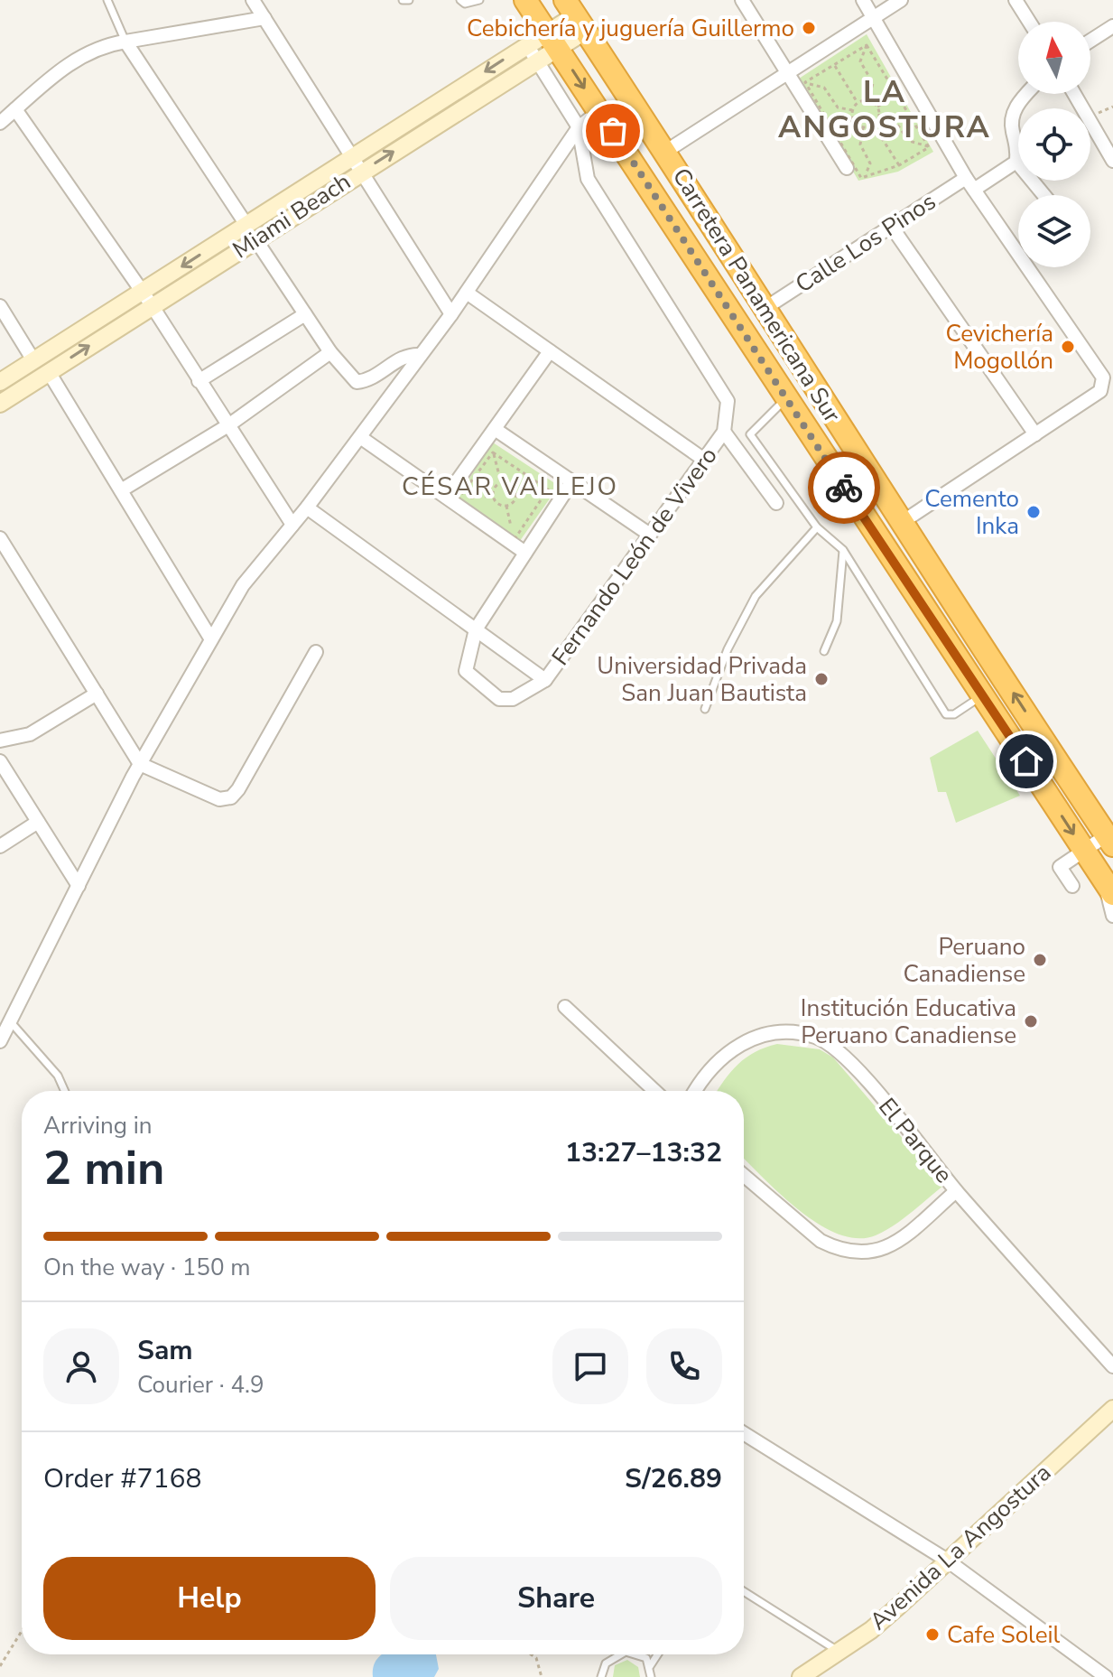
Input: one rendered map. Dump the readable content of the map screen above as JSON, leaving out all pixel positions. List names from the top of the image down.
{
  "streets": {
    "highway": ["Carretera Panamericana Sur"],
    "street": [
      "Miami Beach",
      "Calle Los Pinos",
      "Fernando León de Vivero",
      "El Parque",
      "Avenida La Angostura"
    ]
  },
  "crossings": [
    ["Miami Beach", "Carretera Panamericana Sur"],
    ["Calle Los Pinos", "Carretera Panamericana Sur"]
  ],
  "districts": ["LA ANGOSTURA", "CÉSAR VALLEJO"],
  "places": [
    "Cebichería y juguería Guillermo",
    "Cevichería Mogollón",
    "Cemento Inka",
    "Universidad Privada San Juan Bautista",
    "Peruano Canadiense",
    "Institución Educativa Peruano Canadiense",
    "Cafe Soleil"
  ],
  "north": "top",
  "page": {
    "heading": ["2 min", "Arriving in", "13:27–13:32"],
    "panel": [
      "Sam",
      "Courier · 4.9",
      "Order #7168",
      "S/26.89"
    ],
    "bar": "On the way · 150 m",
    "buttons": ["Help", "Share"]
  }
}
